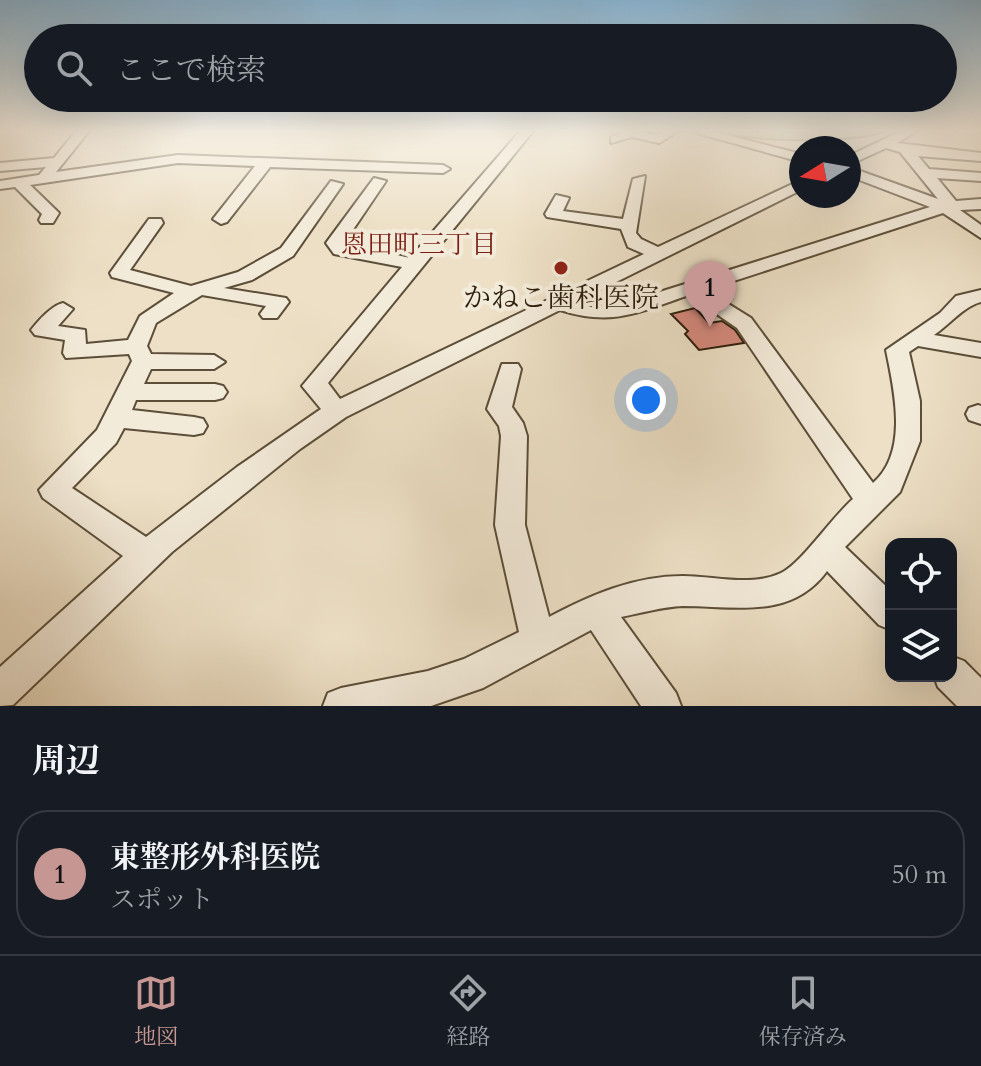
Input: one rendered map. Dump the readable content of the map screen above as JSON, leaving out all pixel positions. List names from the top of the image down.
{
  "districts": ["恩田町三丁目"],
  "places": ["かねこ歯科医院"],
  "north": "left",
  "page": {
    "search": "ここで検索",
    "pins": "1",
    "heading": "周辺",
    "list": [
      {
        "mark": "1",
        "name": "東整形外科医院",
        "note": "スポット",
        "value": "50 m"
      }
    ],
    "nav": ["地図", "経路", "保存済み"]
  }
}
